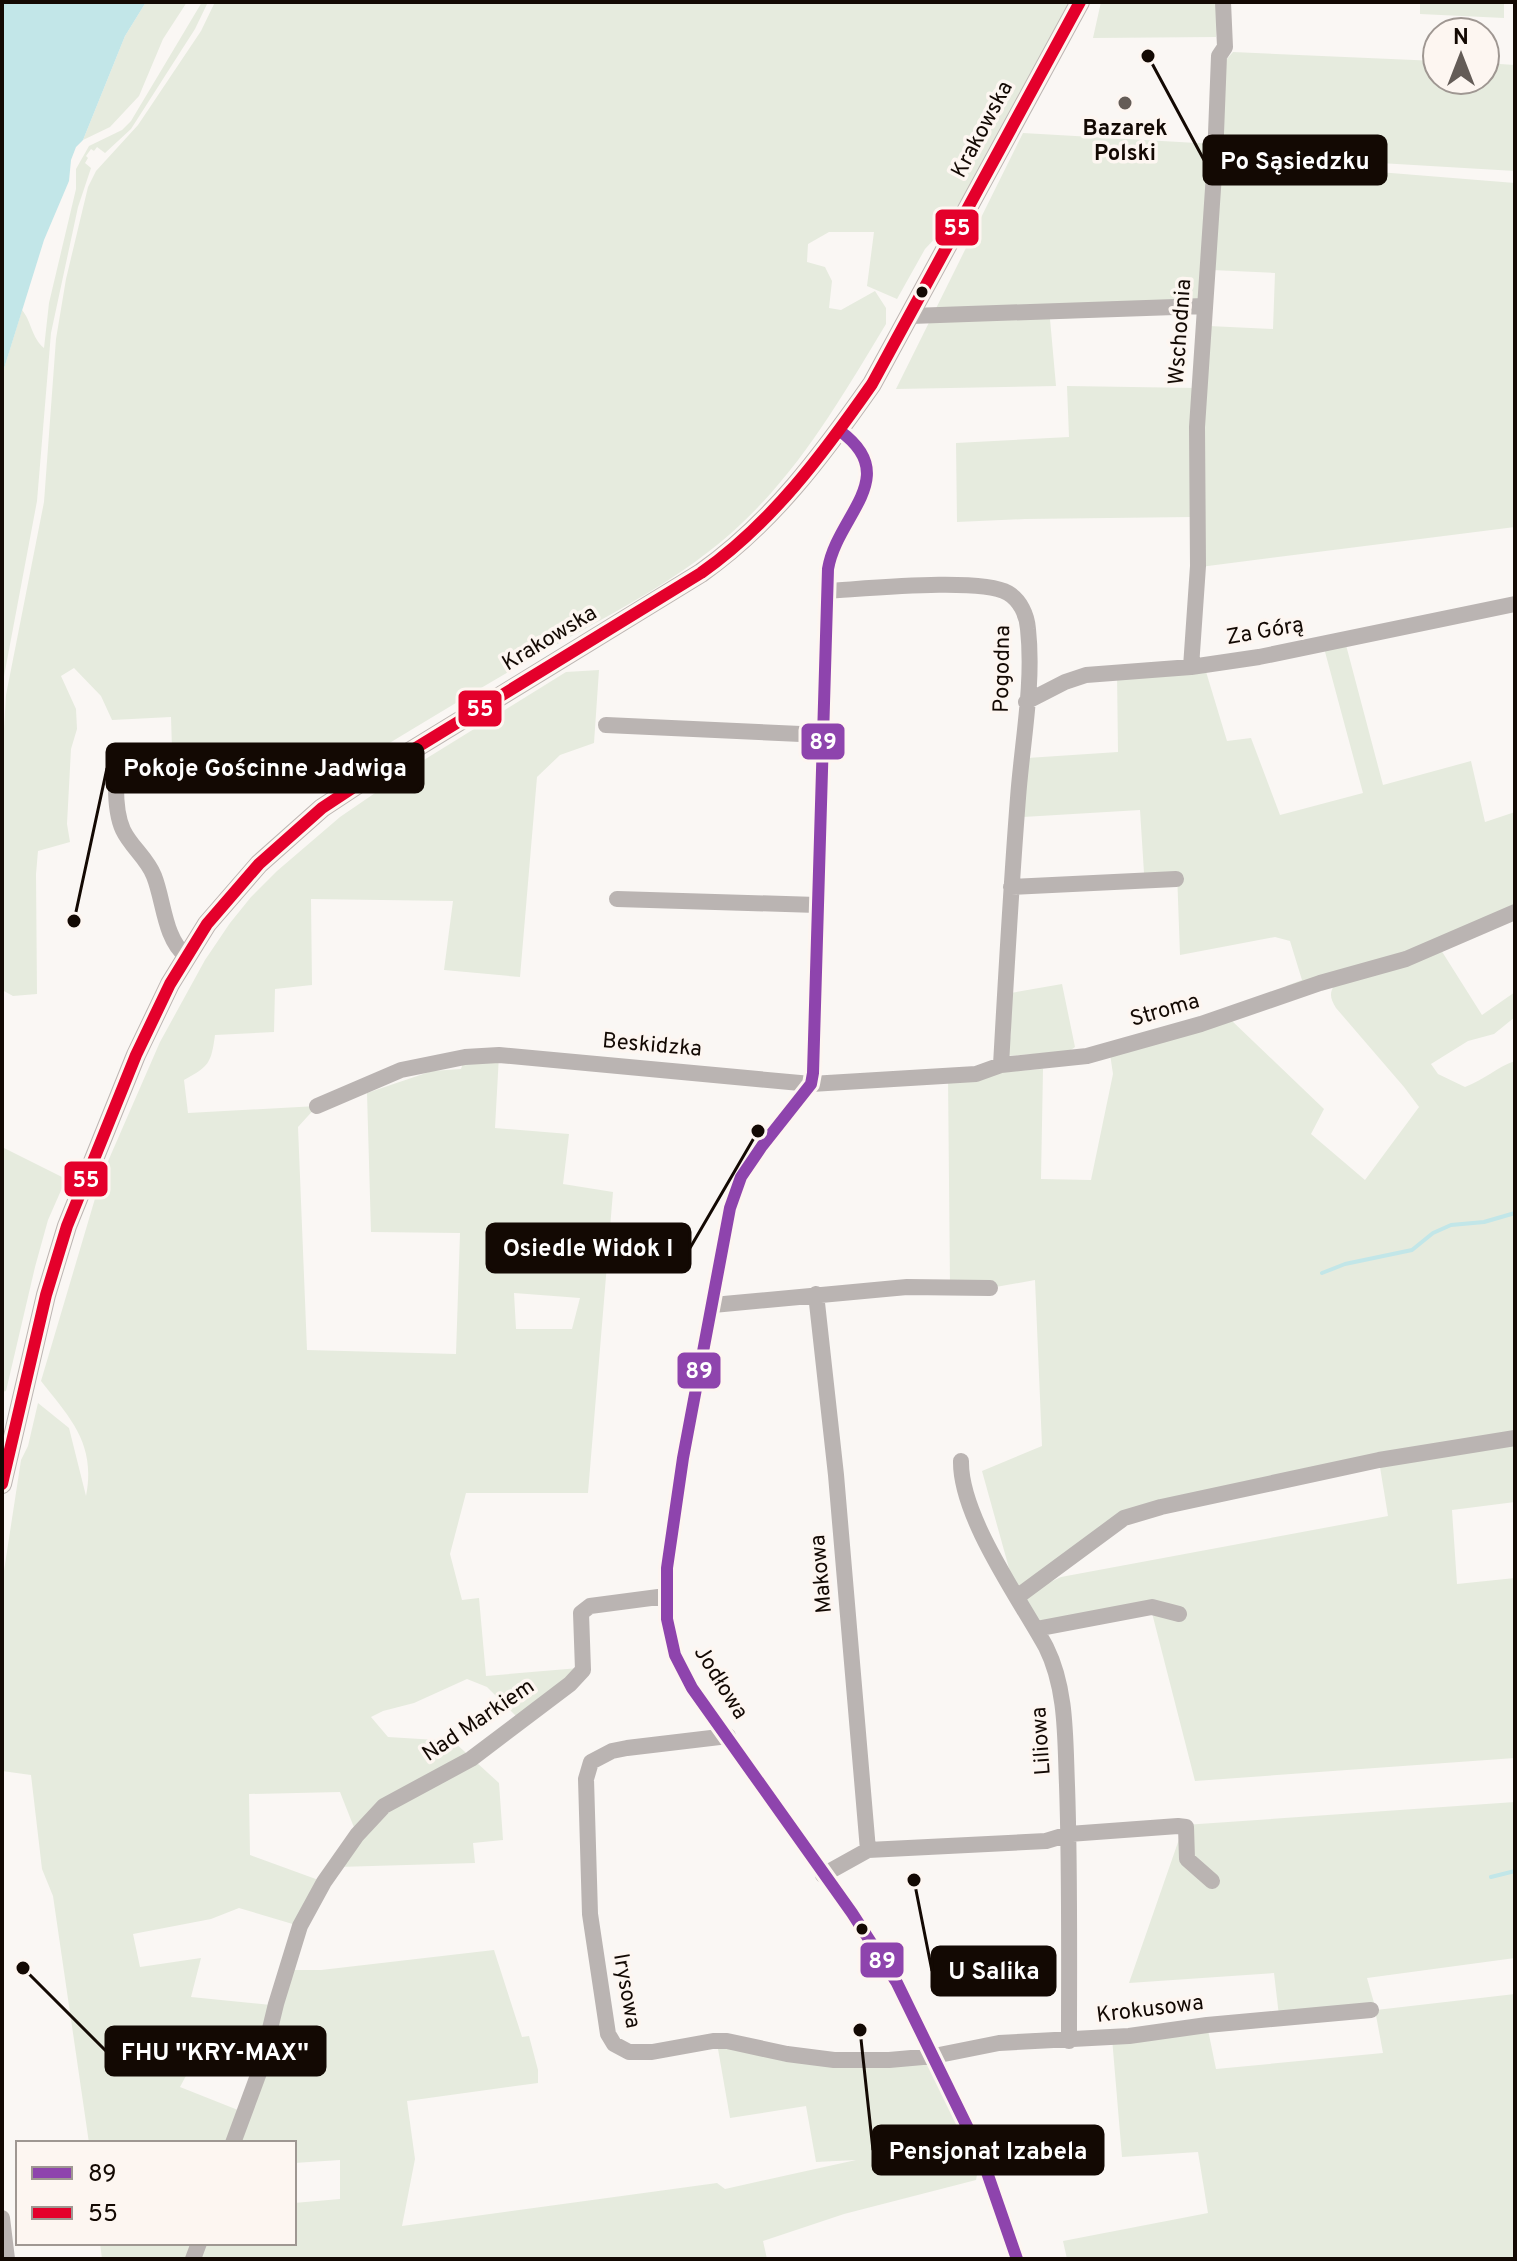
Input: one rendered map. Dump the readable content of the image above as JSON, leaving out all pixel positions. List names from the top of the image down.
{
  "streets": {
    "main road": ["Krakowska"],
    "street": [
      "Wschodnia",
      "Za Górą",
      "Pogodna",
      "Stroma",
      "Beskidzka",
      "Makowa",
      "Jodłowa",
      "Nad Markiem",
      "Liliowa",
      "Irysowa",
      "Krokusowa"
    ]
  },
  "crossings": [
    ["Wschodnia", "Za Górą"],
    ["Za Górą", "Pogodna"],
    ["Pogodna", "Stroma"],
    ["Stroma", "Beskidzka"],
    ["Stroma", "Jodłowa"],
    ["Beskidzka", "Jodłowa"],
    ["Jodłowa", "Nad Markiem"],
    ["Jodłowa", "Irysowa"],
    ["Jodłowa", "Krokusowa"],
    ["Liliowa", "Krokusowa"],
    ["Irysowa", "Krokusowa"]
  ],
  "places": [
    "Po Sąsiedzku",
    "Bazarek Polski",
    "Pokoje Gościnne Jadwiga",
    "Osiedle Widok I",
    "U Salika",
    "FHU ''KRY-MAX''",
    "Pensjonat Izabela"
  ],
  "lines": ["transit line 55", "transit line 89"],
  "legend": ["89", "55"],
  "north": "top"
}
